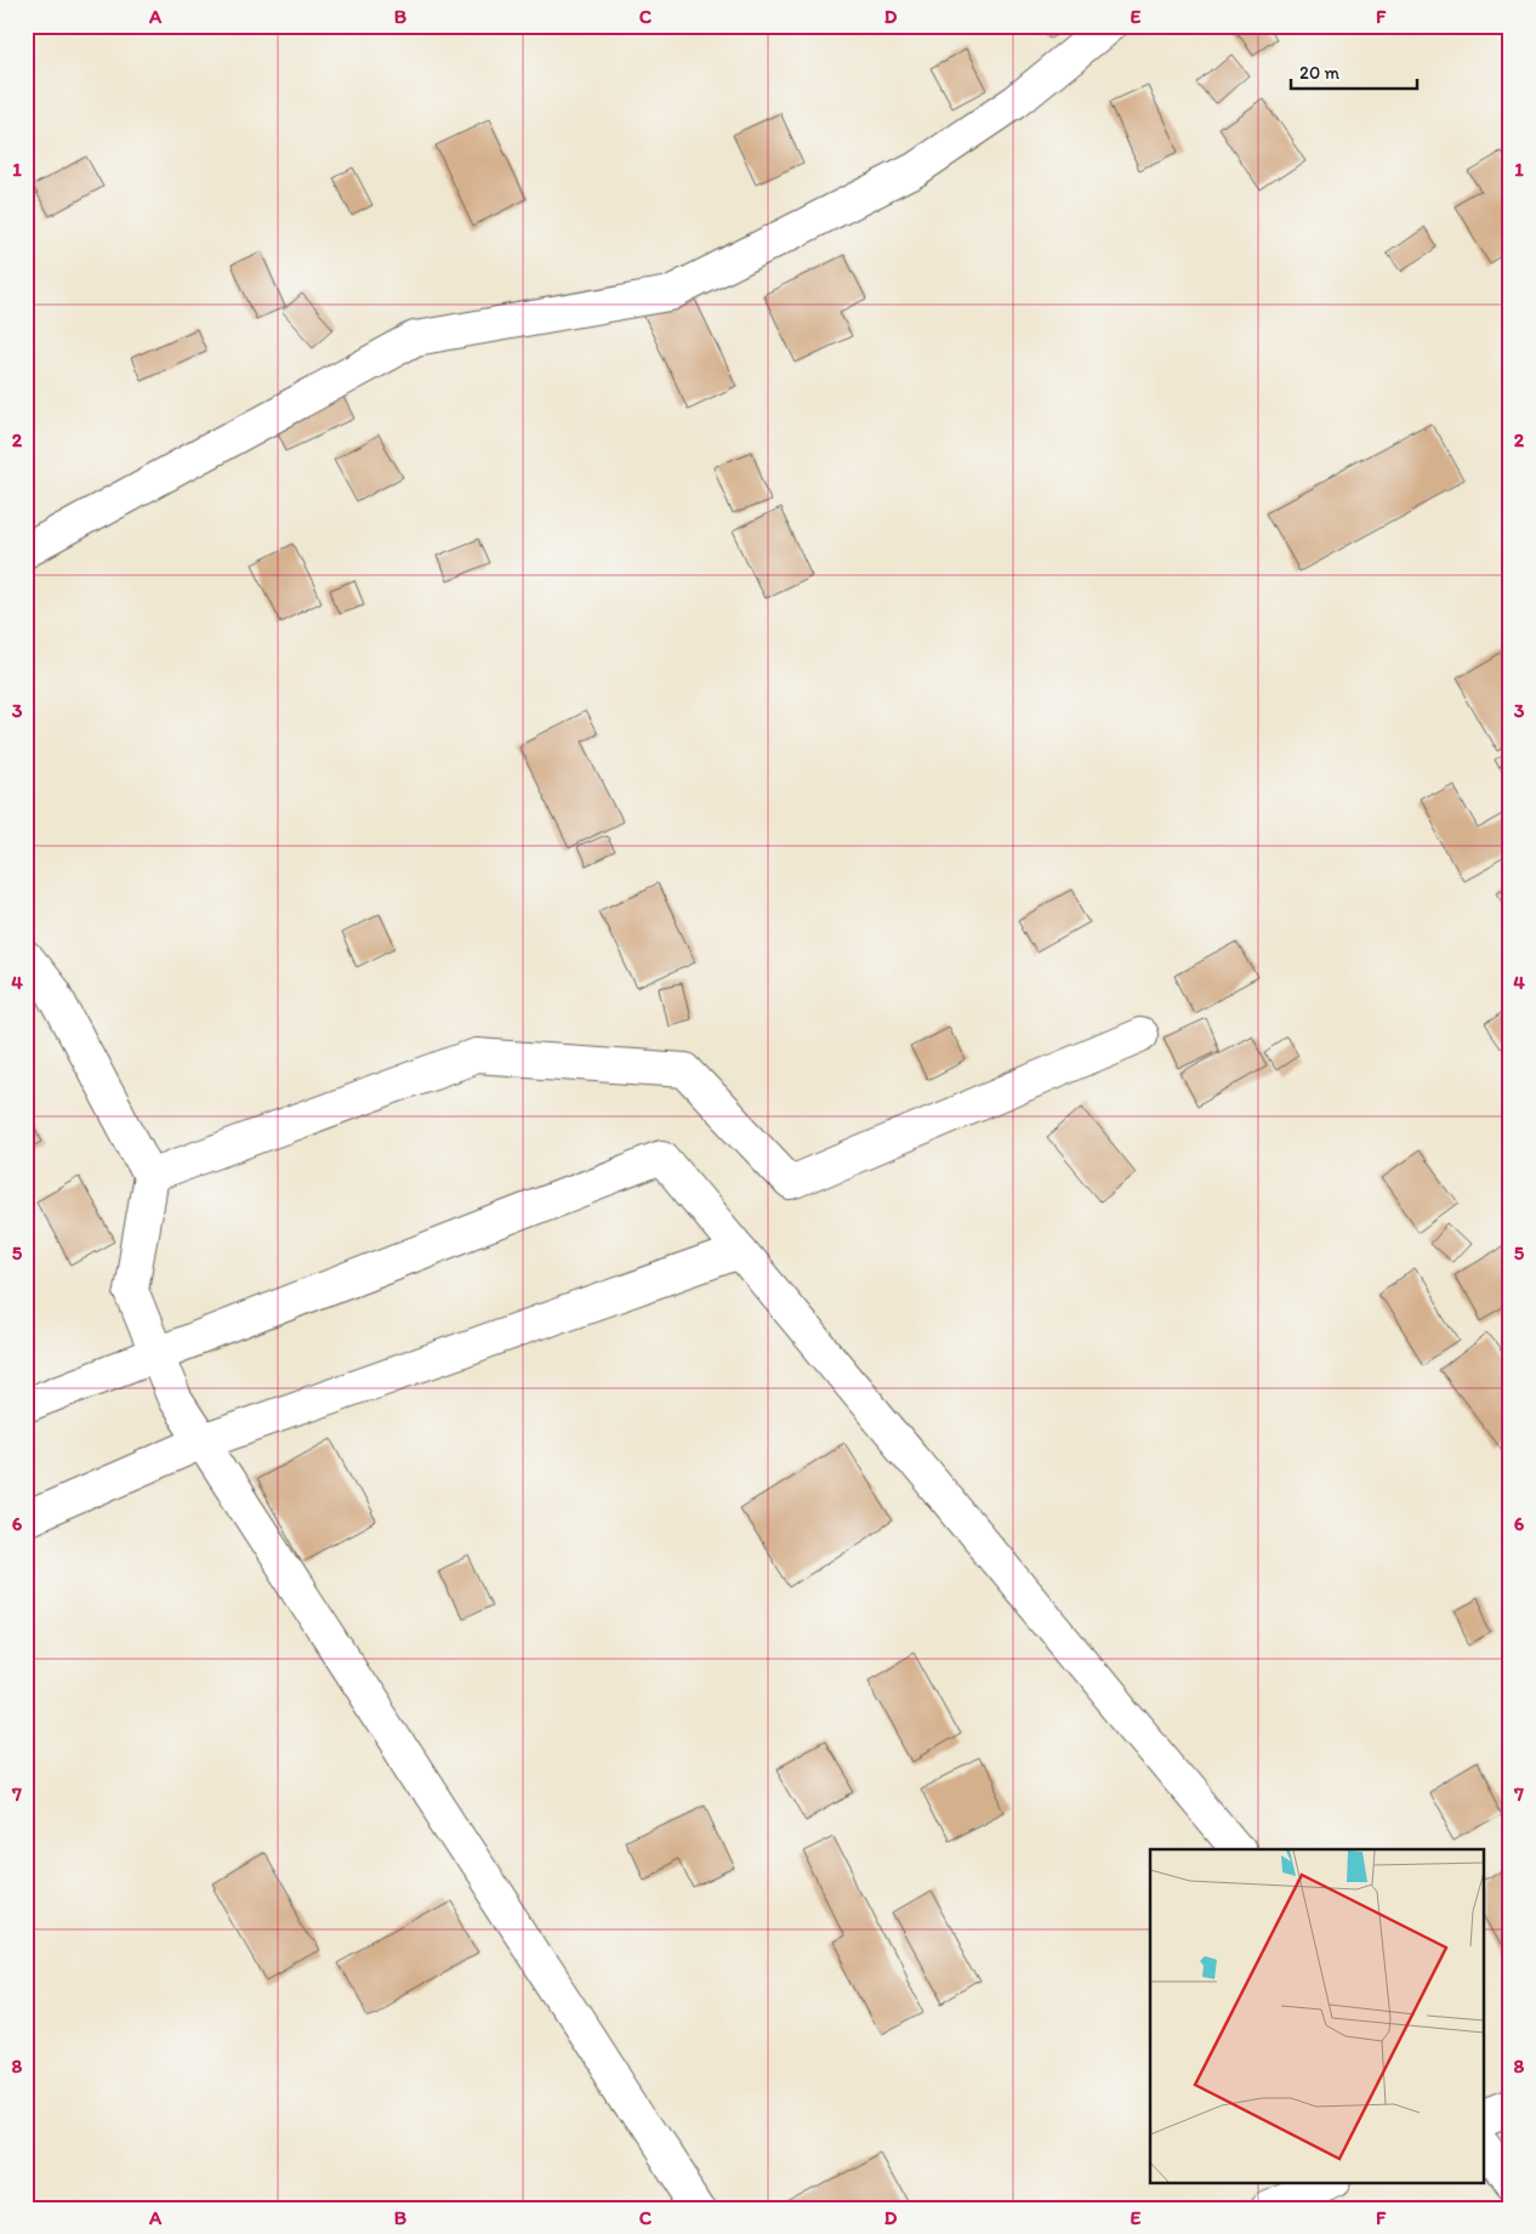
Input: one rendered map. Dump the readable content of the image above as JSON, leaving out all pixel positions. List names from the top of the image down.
{
  "scale_bar": "20 m",
  "grid": {
    "columns": [
      "A",
      "B",
      "C",
      "D",
      "E",
      "F"
    ],
    "rows": [
      "1",
      "2",
      "3",
      "4",
      "5",
      "6",
      "7",
      "8"
    ]
  }
}
